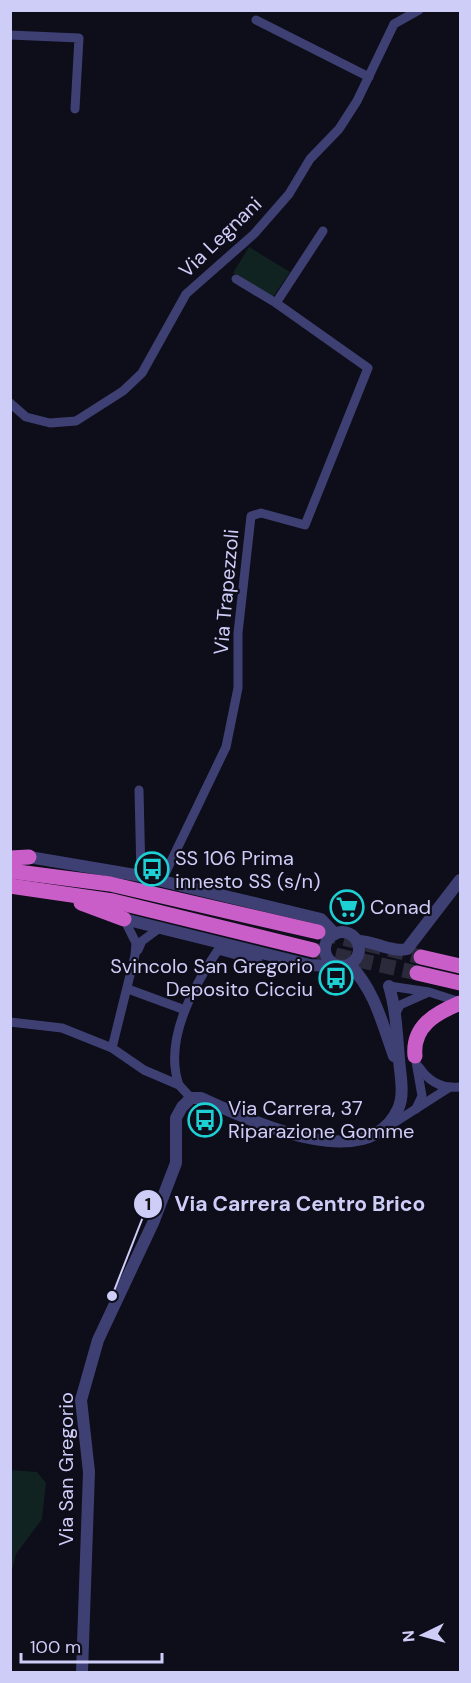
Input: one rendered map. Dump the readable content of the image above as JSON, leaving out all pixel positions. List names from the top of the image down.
{
  "streets": {
    "street": ["Via Legnani", "Via Trapezzoli", "Via San Gregorio"]
  },
  "places": {
    "bus stop": ["SS 106 Prima innesto SS (s/n)", "Svincolo San Gregorio Deposito Cicciu", "Via Carrera, 37 Riparazione Gomme"],
    "supermarket": ["Conad"],
    "other": ["Via Carrera Centro Brico"]
  },
  "scale_bar": "100 m",
  "north": "left"
}
